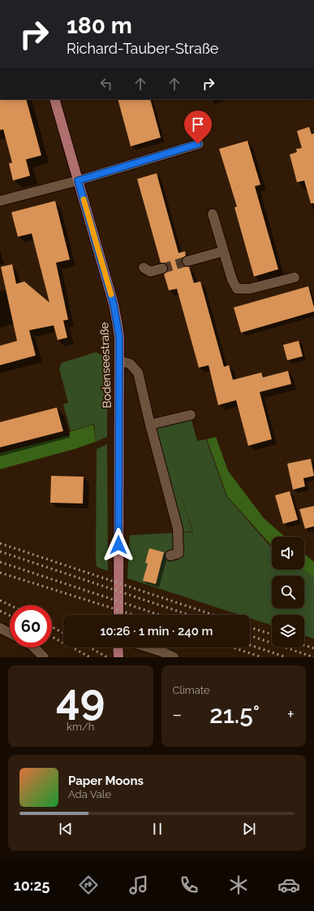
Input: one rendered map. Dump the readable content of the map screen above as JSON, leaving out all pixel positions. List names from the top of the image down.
{
  "streets": {
    "main road": ["Bodenseestraße"]
  },
  "page": {
    "turn": ["180 m", "Richard-Tauber-Straße"],
    "limit": "60",
    "trip": "10:26 · 1 min · 240 m",
    "tile": [
      ["49", "km/h"],
      "Climate"
    ],
    "heat": ["−", "21.5°", "+"],
    "song": ["Paper Moons", "Ada Vale"],
    "tabs": "10:25"
  }
}
